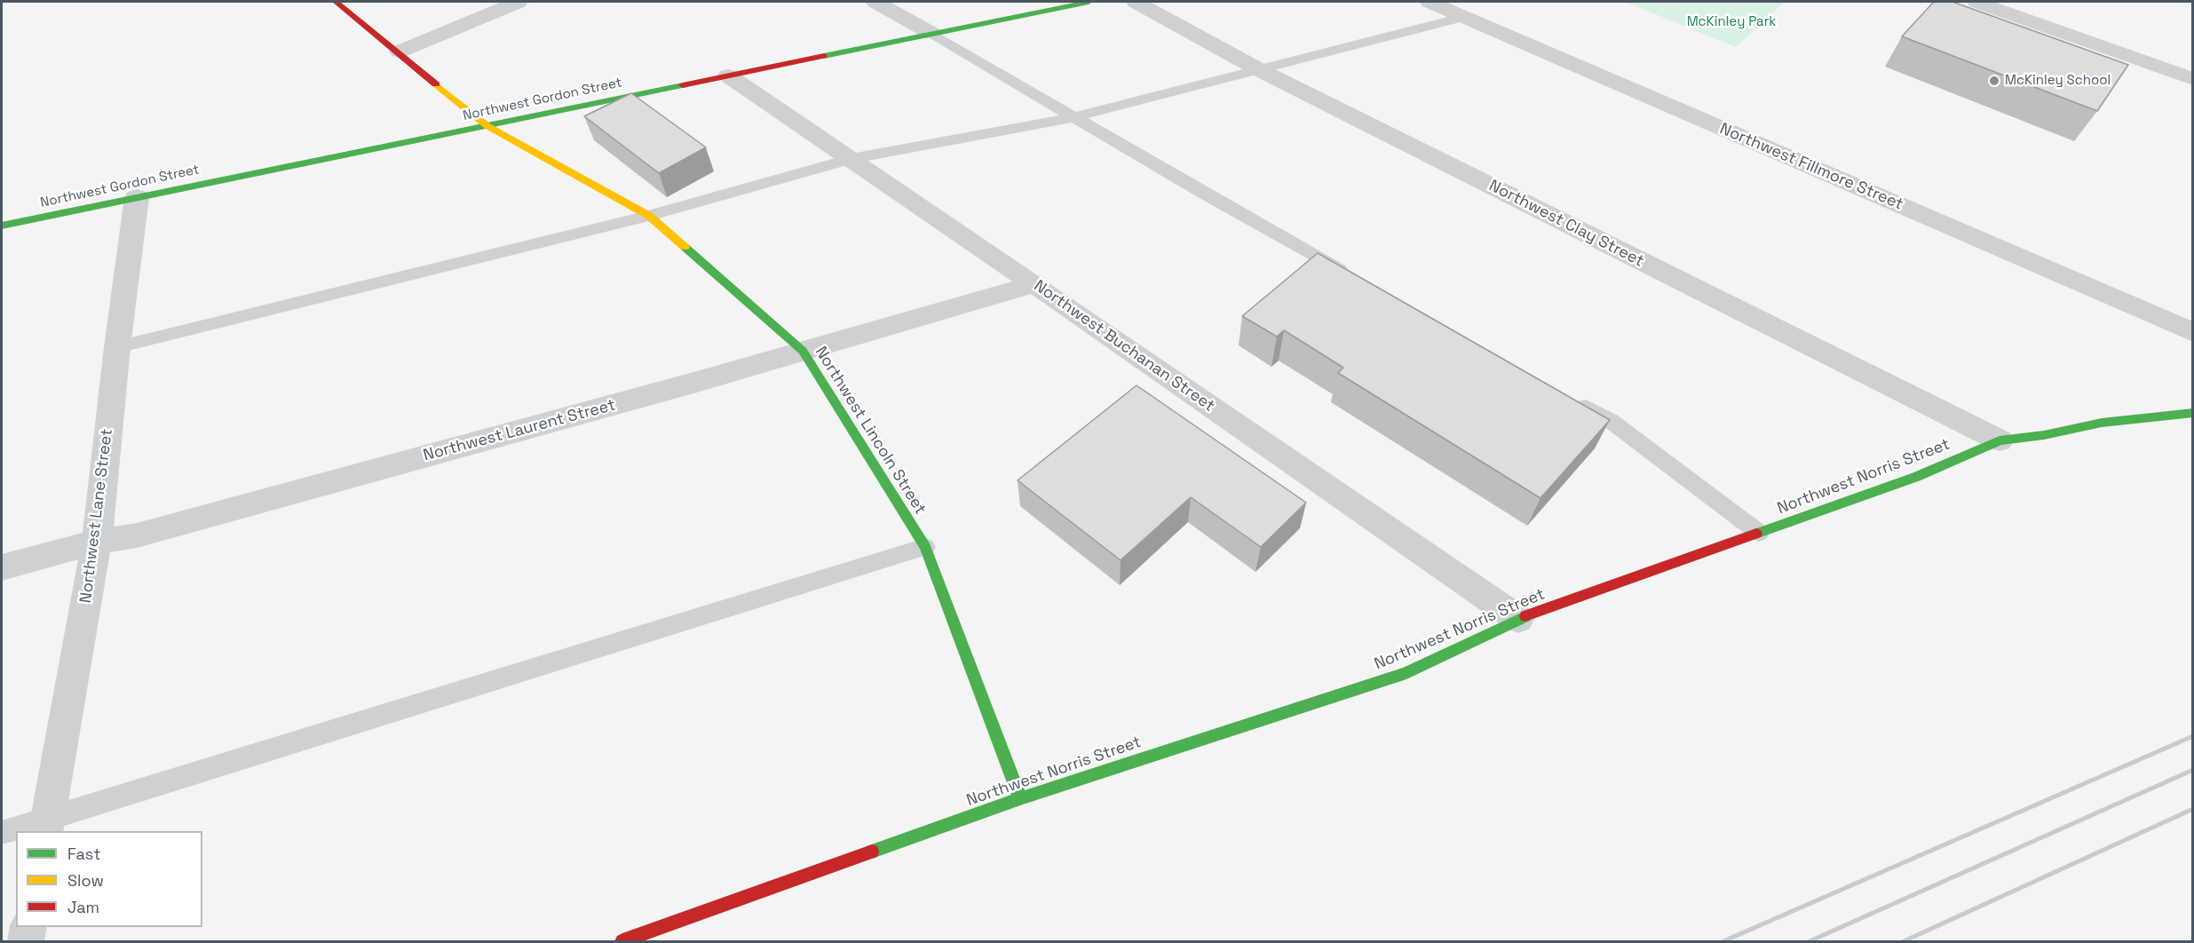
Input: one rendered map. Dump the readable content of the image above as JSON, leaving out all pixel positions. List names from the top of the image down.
{
  "streets": {
    "street": [
      "Northwest Gordon Street",
      "Northwest Fillmore Street",
      "Northwest Clay Street",
      "Northwest Buchanan Street",
      "Northwest Laurent Street",
      "Northwest Lincoln Street",
      "Northwest Norris Street",
      "Northwest Lane Street"
    ]
  },
  "crossings": [
    ["Northwest Gordon Street", "Northwest Buchanan Street"],
    ["Northwest Gordon Street", "Northwest Lincoln Street"],
    ["Northwest Gordon Street", "Northwest Lane Street"],
    ["Northwest Clay Street", "Northwest Norris Street"],
    ["Northwest Buchanan Street", "Northwest Laurent Street"],
    ["Northwest Buchanan Street", "Northwest Norris Street"],
    ["Northwest Laurent Street", "Northwest Lincoln Street"],
    ["Northwest Laurent Street", "Northwest Lane Street"],
    ["Northwest Lincoln Street", "Northwest Norris Street"]
  ],
  "parks": ["McKinley Park"],
  "places": ["McKinley School"],
  "legend": ["Fast", "Slow", "Jam"]
}
